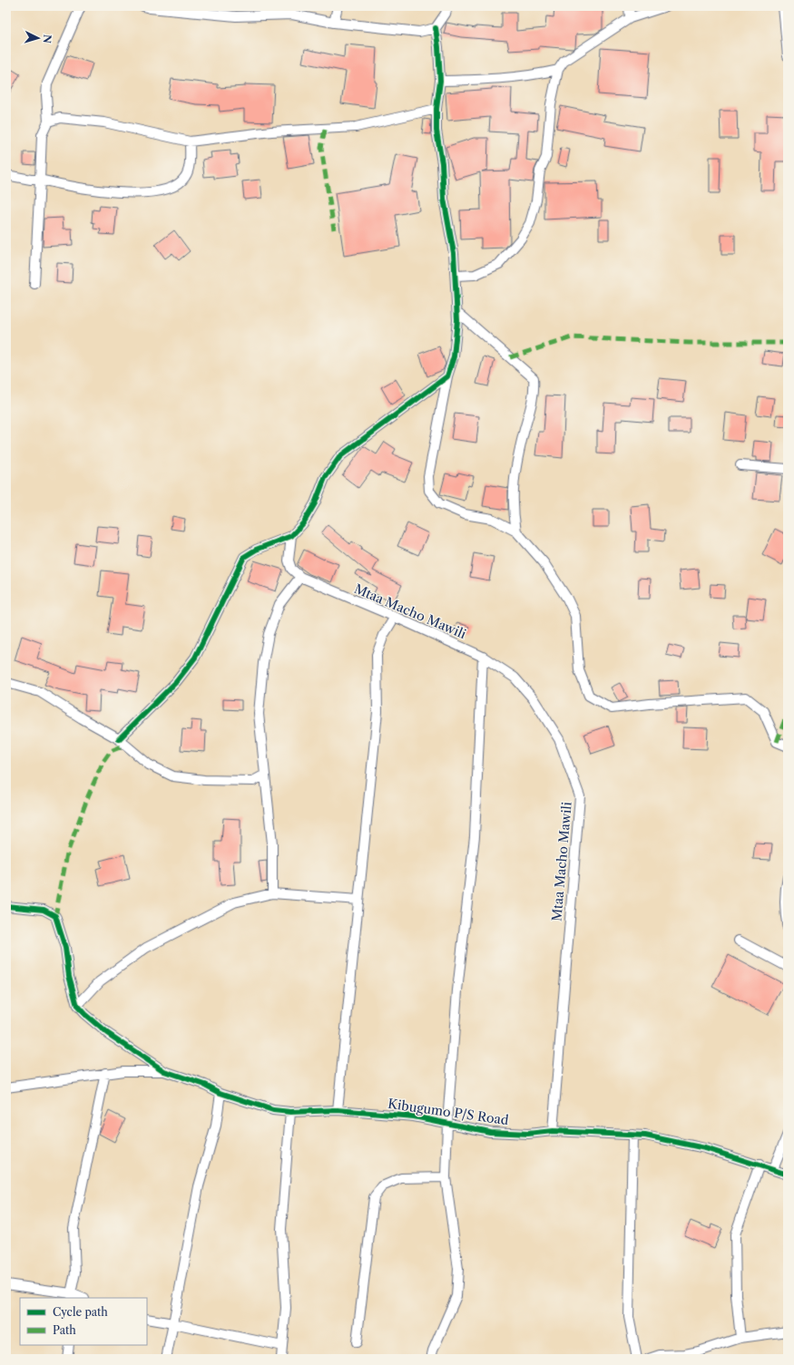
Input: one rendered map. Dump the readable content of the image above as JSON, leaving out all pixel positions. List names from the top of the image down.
{
  "streets": {
    "street": ["Mtaa Macho Mawili", "Kibugumo P/S Road"]
  },
  "crossings": [
    ["Mtaa Macho Mawili", "Kibugumo P/S Road"]
  ],
  "legend": ["Cycle path", "Path"],
  "north": "right"
}
